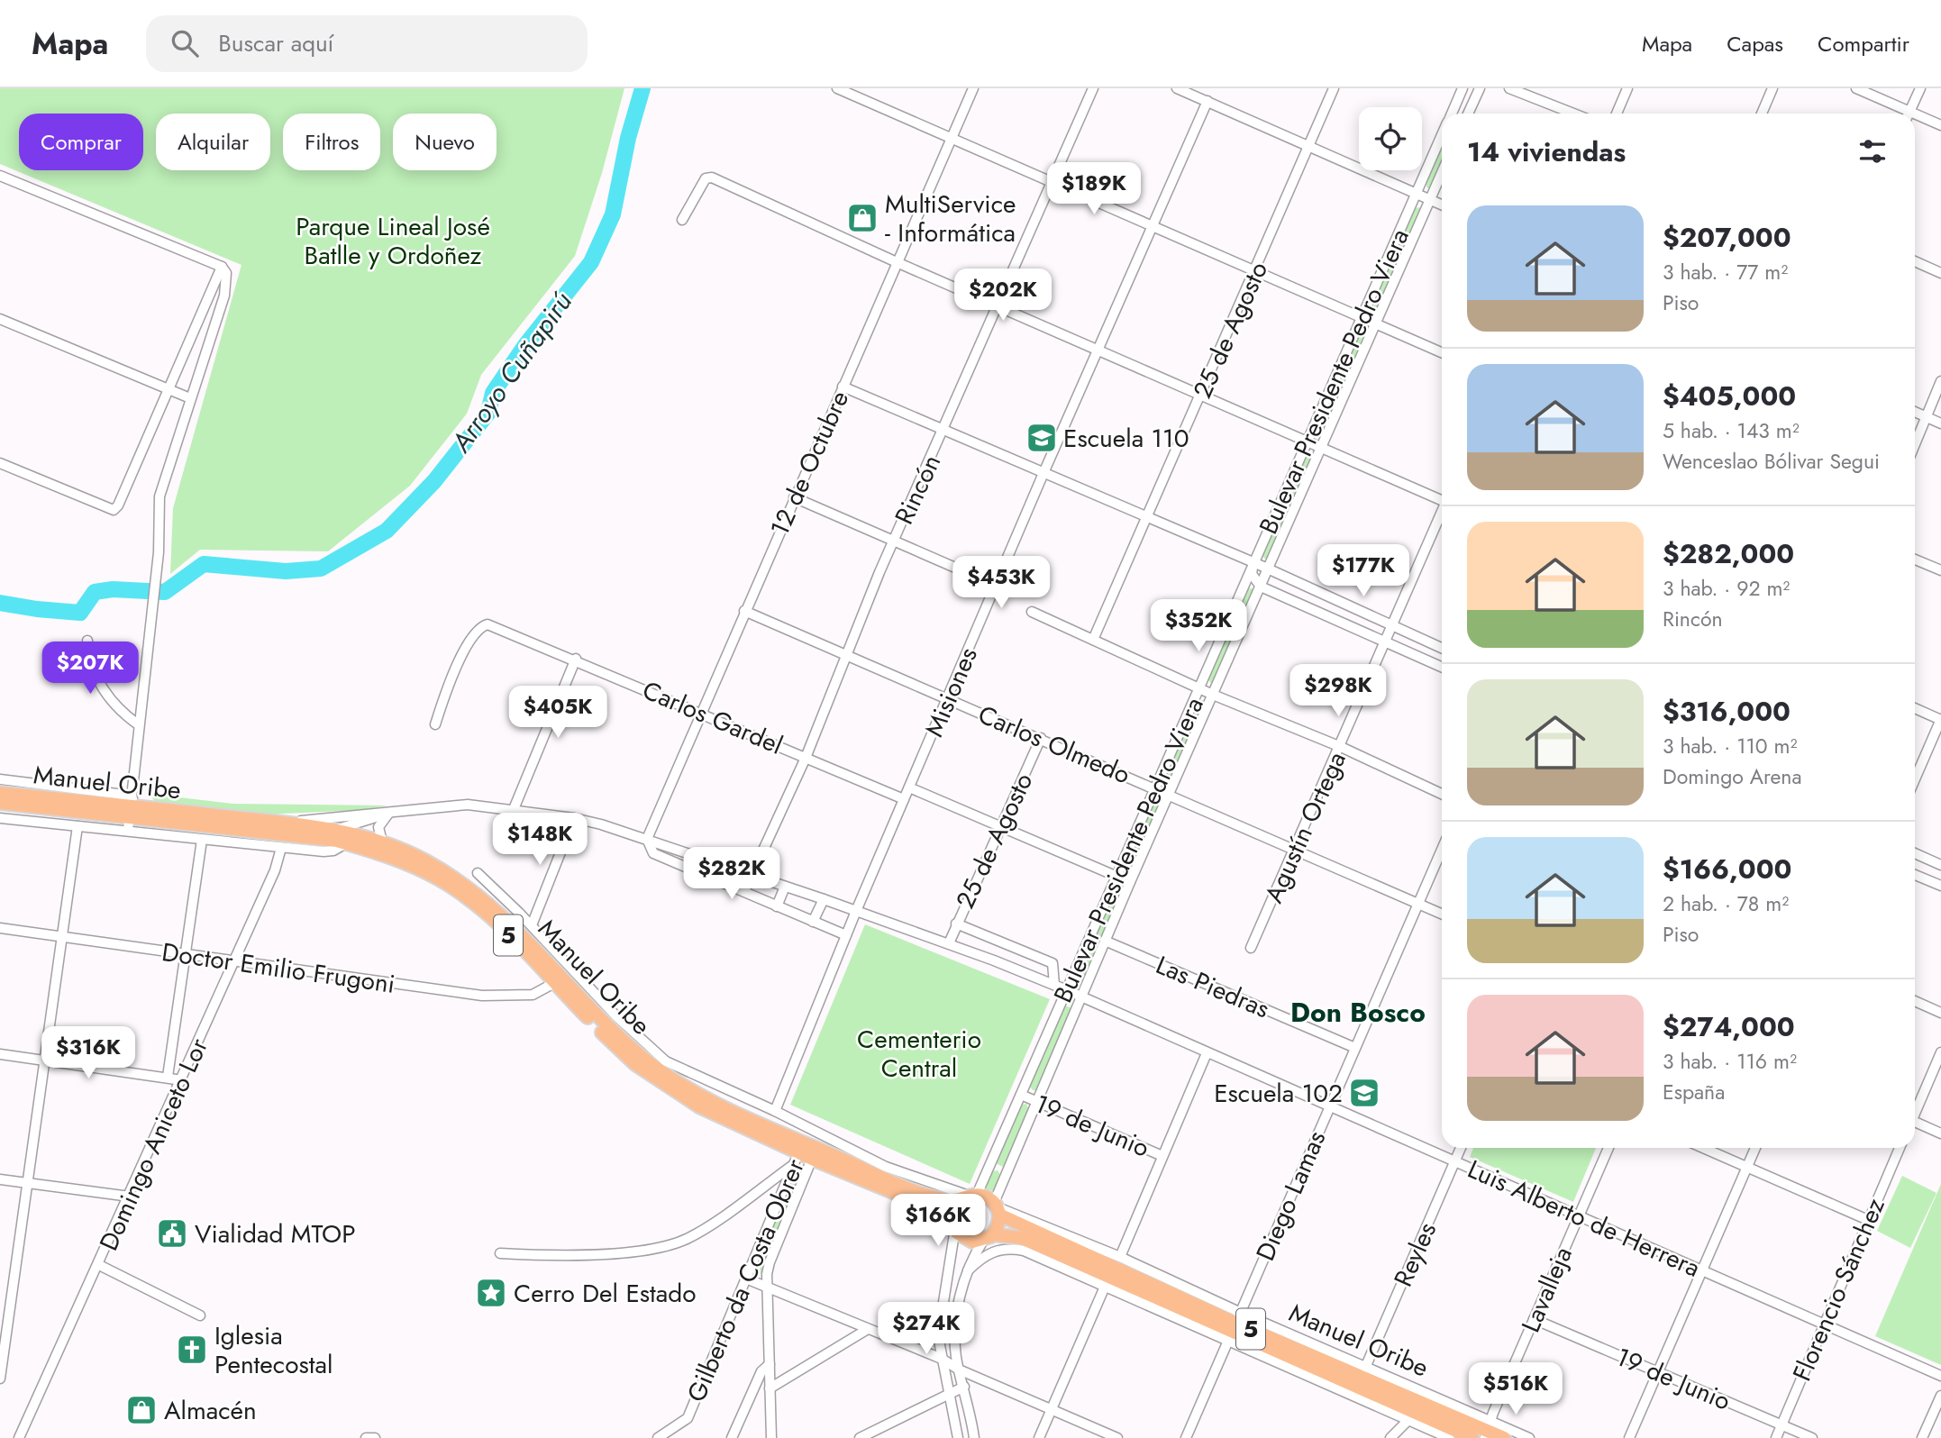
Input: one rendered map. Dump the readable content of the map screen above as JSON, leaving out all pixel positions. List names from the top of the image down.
{
  "streets": {
    "highway": ["Manuel Oribe", "5"],
    "street": [
      "25 de Agosto",
      "Bulevar Presidente Pedro Viera",
      "12 de Octubre",
      "Rincón",
      "Misiones",
      "Carlos Gardel",
      "Carlos Olmedo",
      "Agustín Ortega",
      "Doctor Emilio Frugoni",
      "Las Piedras",
      "19 de Junio",
      "Domingo Aniceto Lor",
      "Diego Lamas",
      "Luis Alberto de Herrera",
      "Reyles",
      "Gilberto da Costa Obrer",
      "Lavalleja",
      "Florencio Sánchez"
    ]
  },
  "crossings": [
    ["25 de Agosto", "Carlos Olmedo"],
    ["25 de Agosto", "Luis Alberto de Herrera"],
    ["Bulevar Presidente Pedro Viera", "Carlos Olmedo"],
    ["Bulevar Presidente Pedro Viera", "Manuel Oribe"],
    ["Bulevar Presidente Pedro Viera", "Las Piedras"],
    ["Bulevar Presidente Pedro Viera", "19 de Junio"],
    ["Bulevar Presidente Pedro Viera", "Luis Alberto de Herrera"],
    ["12 de Octubre", "Carlos Gardel"],
    ["12 de Octubre", "Carlos Olmedo"],
    ["12 de Octubre", "Luis Alberto de Herrera"],
    ["Rincón", "Carlos Gardel"],
    ["Rincón", "Carlos Olmedo"],
    ["Rincón", "Luis Alberto de Herrera"],
    ["Misiones", "Carlos Gardel"],
    ["Misiones", "Carlos Olmedo"],
    ["Misiones", "Manuel Oribe"],
    ["Misiones", "Luis Alberto de Herrera"],
    ["Carlos Olmedo", "Agustín Ortega"],
    ["Carlos Olmedo", "Diego Lamas"],
    ["Manuel Oribe", "Doctor Emilio Frugoni"],
    ["Manuel Oribe", "Diego Lamas"],
    ["Manuel Oribe", "Luis Alberto de Herrera"],
    ["Manuel Oribe", "Reyles"],
    ["Manuel Oribe", "Gilberto da Costa Obrer"],
    ["Manuel Oribe", "Lavalleja"],
    ["Doctor Emilio Frugoni", "Domingo Aniceto Lor"],
    ["Las Piedras", "Diego Lamas"],
    ["19 de Junio", "Lavalleja"],
    ["19 de Junio", "Florencio Sánchez"],
    ["Diego Lamas", "Luis Alberto de Herrera"],
    ["Luis Alberto de Herrera", "Reyles"],
    ["Luis Alberto de Herrera", "Lavalleja"],
    ["Luis Alberto de Herrera", "Florencio Sánchez"]
  ],
  "districts": ["Don Bosco"],
  "water": ["Arroyo Cuñapirú"],
  "parks": ["Parque Lineal José Batlle y Ordoñez", "Cementerio Central"],
  "places": {
    "shop": ["MultiService - Informática", "Almacén"],
    "school or university": ["Escuela 110", "Escuela 102"],
    "public building": ["Vialidad MTOP"],
    "place": ["Cerro Del Estado"],
    "church": ["Iglesia Pentecostal"]
  },
  "page": {
    "header": "Mapa",
    "search": "Buscar aquí",
    "nav": ["Mapa", "Capas", "Compartir"],
    "chip": [
      "Comprar",
      "Alquilar",
      "Filtros",
      "Nuevo"
    ],
    "heading": "14 viviendas",
    "price": [
      "$189K",
      "$202K",
      "$177K",
      "$453K",
      "$352K",
      "$207K",
      "$298K",
      "$405K",
      "$148K",
      "$282K",
      "$316K",
      "$166K",
      "$274K",
      "$516K"
    ],
    "list": [
      {
        "name": "$207,000",
        "note": "3 hab. · 77 m² · Piso"
      },
      {
        "name": "$405,000",
        "note": "5 hab. · 143 m² · Wenceslao Bólivar Segui"
      },
      {
        "name": "$282,000",
        "note": "3 hab. · 92 m² · Rincón"
      },
      {
        "name": "$316,000",
        "note": "3 hab. · 110 m² · Domingo Arena"
      },
      {
        "name": "$166,000",
        "note": "2 hab. · 78 m² · Piso"
      },
      {
        "name": "$274,000",
        "note": "3 hab. · 116 m² · España"
      }
    ]
  }
}
